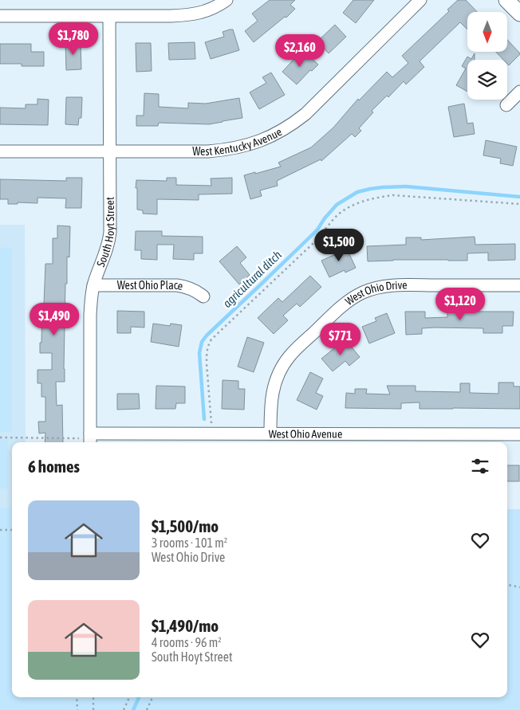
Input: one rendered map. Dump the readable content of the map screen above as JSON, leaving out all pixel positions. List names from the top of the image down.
{
  "streets": {
    "street": [
      "West Kentucky Avenue",
      "South Hoyt Street",
      "West Ohio Place",
      "West Ohio Drive",
      "West Ohio Avenue"
    ]
  },
  "crossings": [
    ["West Kentucky Avenue", "South Hoyt Street"],
    ["South Hoyt Street", "West Ohio Place"],
    ["South Hoyt Street", "West Ohio Avenue"],
    ["West Ohio Drive", "West Ohio Avenue"]
  ],
  "water": ["agricultural ditch"],
  "north": "bottom",
  "page": {
    "price": [
      "$1,780",
      "$2,160",
      "$1,500",
      "$1,120",
      "$1,490",
      "$771"
    ],
    "heading": "6 homes",
    "list": [
      {
        "name": "$1,500/mo",
        "note": "3 rooms · 101 m² · West Ohio Drive"
      },
      {
        "name": "$1,490/mo",
        "note": "4 rooms · 96 m² · South Hoyt Street"
      }
    ]
  }
}
